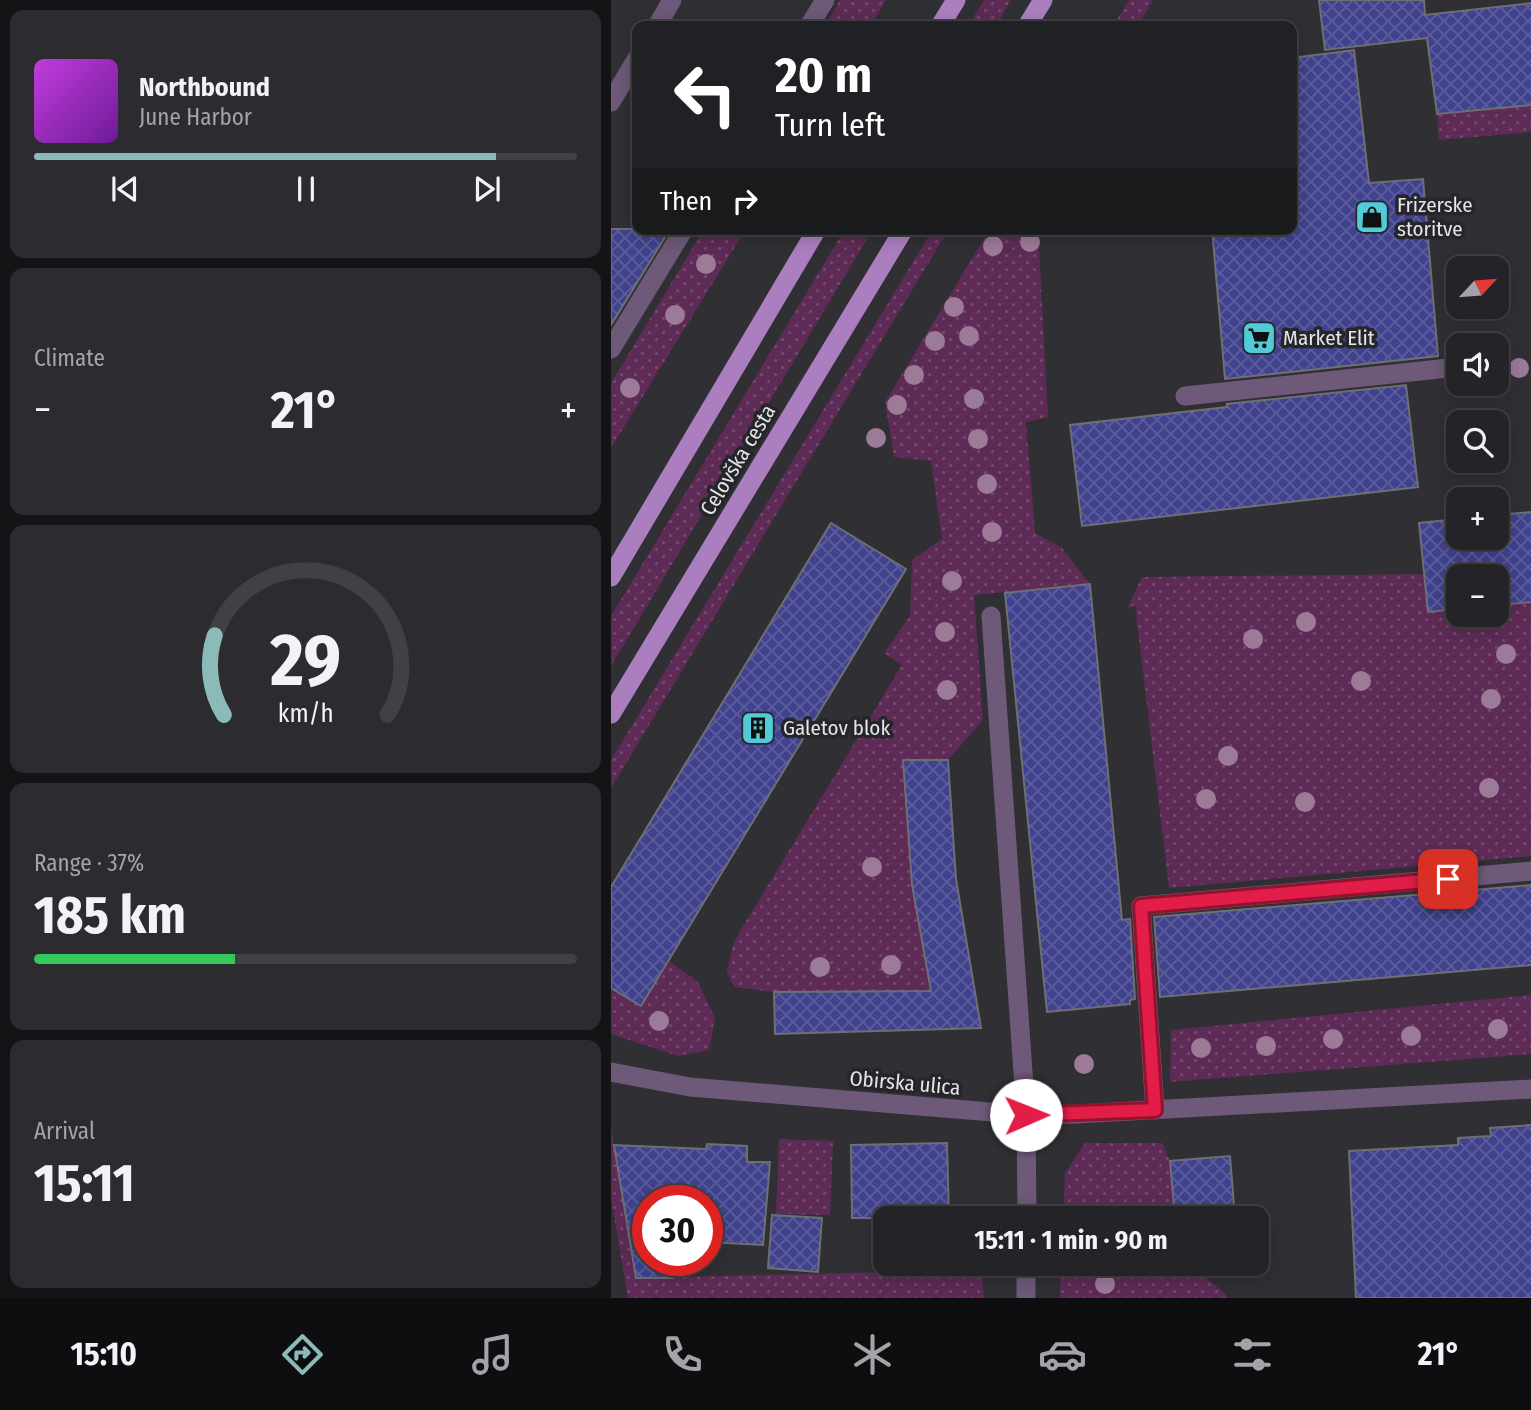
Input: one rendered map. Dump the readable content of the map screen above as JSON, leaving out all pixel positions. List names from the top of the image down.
{
  "streets": {
    "main road": ["Celovška cesta"],
    "street": ["Obirska ulica"]
  },
  "places": {
    "shop": ["Frizerske storitve"],
    "supermarket": ["Market Elit"],
    "building": ["Galetov blok"]
  },
  "north": "top right",
  "page": {
    "turn": ["20 m", "Turn left"],
    "song": ["Northbound", "June Harbor"],
    "then": "Then",
    "map_buttons": ["+", "−"],
    "tile": [
      "Climate",
      ["Range · 37%", "185 km"],
      ["Arrival", "15:11"]
    ],
    "heat": ["−", "21°", "+"],
    "limit": "30",
    "trip": "15:11 · 1 min · 90 m",
    "tabs": ["15:10", "21°"],
    "gauge": ["29", "km/h"]
  }
}
